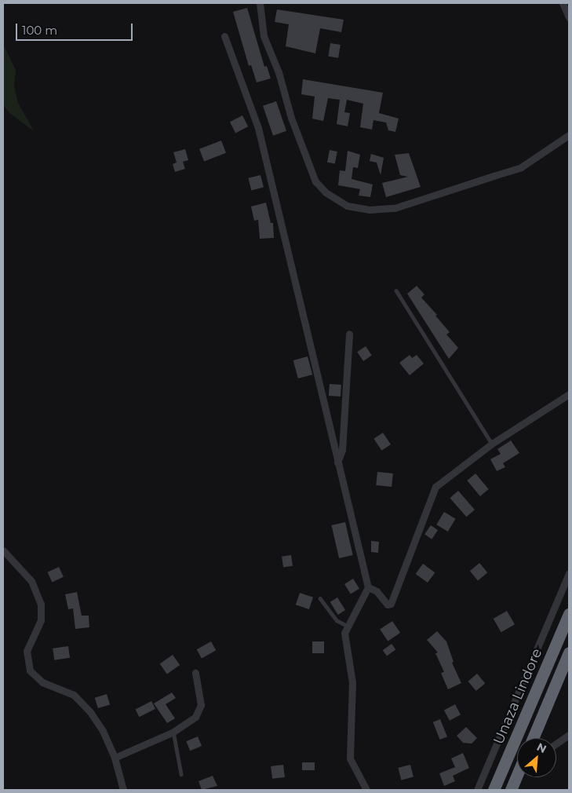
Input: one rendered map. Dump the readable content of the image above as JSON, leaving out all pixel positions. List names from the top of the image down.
{
  "streets": {
    "highway": ["Unaza Lindore"]
  },
  "scale_bar": "100 m",
  "north": "top right"
}
